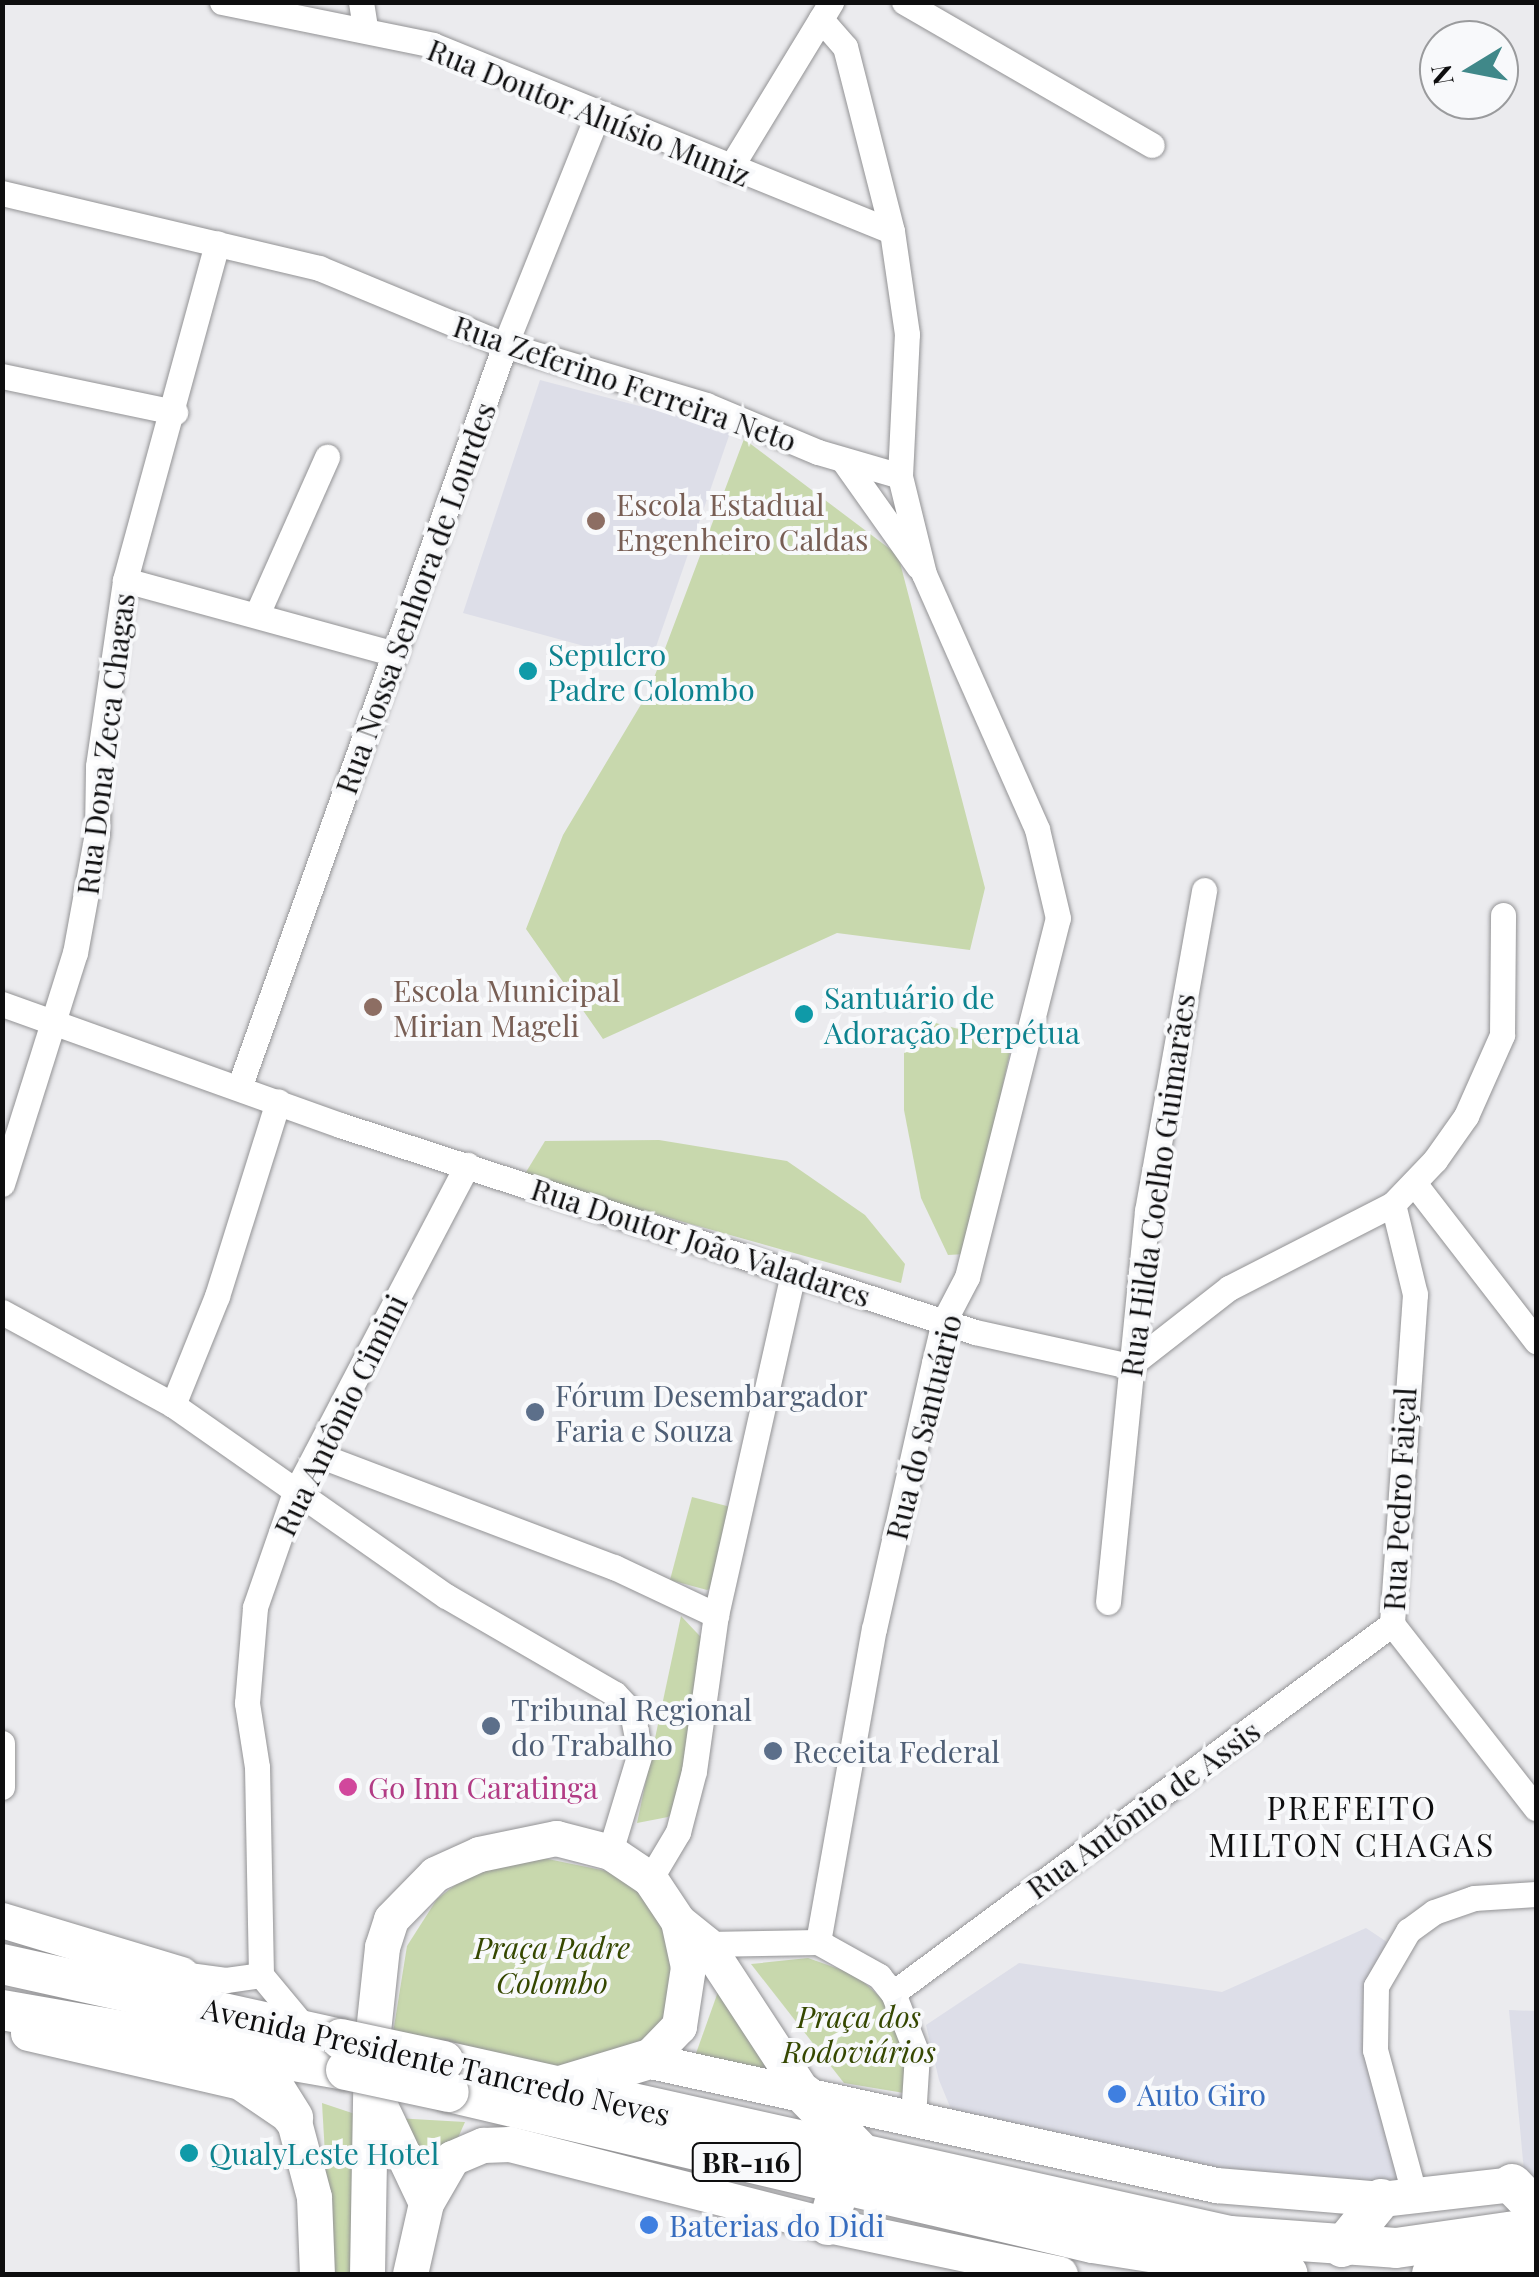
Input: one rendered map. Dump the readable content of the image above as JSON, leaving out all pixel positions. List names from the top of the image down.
{
  "streets": {
    "highway": ["Avenida Presidente Tancredo Neves", "BR-116"],
    "street": [
      "Rua Doutor Aluísio Muniz",
      "Rua Zeferino Ferreira Neto",
      "Rua Nossa Senhora de Lourdes",
      "Rua Dona Zeca Chagas",
      "Rua Hilda Coelho Guimarães",
      "Rua Doutor João Valadares",
      "Rua Antônio Cimini",
      "Rua do Santuário",
      "Rua Pedro Faiçal",
      "Rua Antônio de Assis"
    ]
  },
  "crossings": [
    ["Rua Doutor Aluísio Muniz", "Rua Nossa Senhora de Lourdes"],
    ["Rua Zeferino Ferreira Neto", "Rua Nossa Senhora de Lourdes"],
    ["Rua Zeferino Ferreira Neto", "Rua Dona Zeca Chagas"],
    ["Rua Nossa Senhora de Lourdes", "Rua Doutor João Valadares"],
    ["Rua Dona Zeca Chagas", "Rua Doutor João Valadares"],
    ["Rua Hilda Coelho Guimarães", "Rua Doutor João Valadares"],
    ["Rua Doutor João Valadares", "Rua Antônio Cimini"],
    ["Rua Doutor João Valadares", "Rua do Santuário"],
    ["Rua Pedro Faiçal", "Rua Antônio de Assis"],
    ["Avenida Presidente Tancredo Neves", "BR-116"]
  ],
  "districts": ["PREFEITO MILTON CHAGAS"],
  "parks": ["Praça Padre Colombo", "Praça dos Rodoviários"],
  "places": [
    "Escola Estadual Engenheiro Caldas",
    "Sepulcro Padre Colombo",
    "Escola Municipal Mirian Mageli",
    "Santuário de Adoração Perpétua",
    "Fórum Desembargador Faria e Souza",
    "Tribunal Regional do Trabalho",
    "Receita Federal",
    "Go Inn Caratinga",
    "Auto Giro",
    "QualyLeste Hotel",
    "Baterias do Didi"
  ],
  "north": "left"
}
